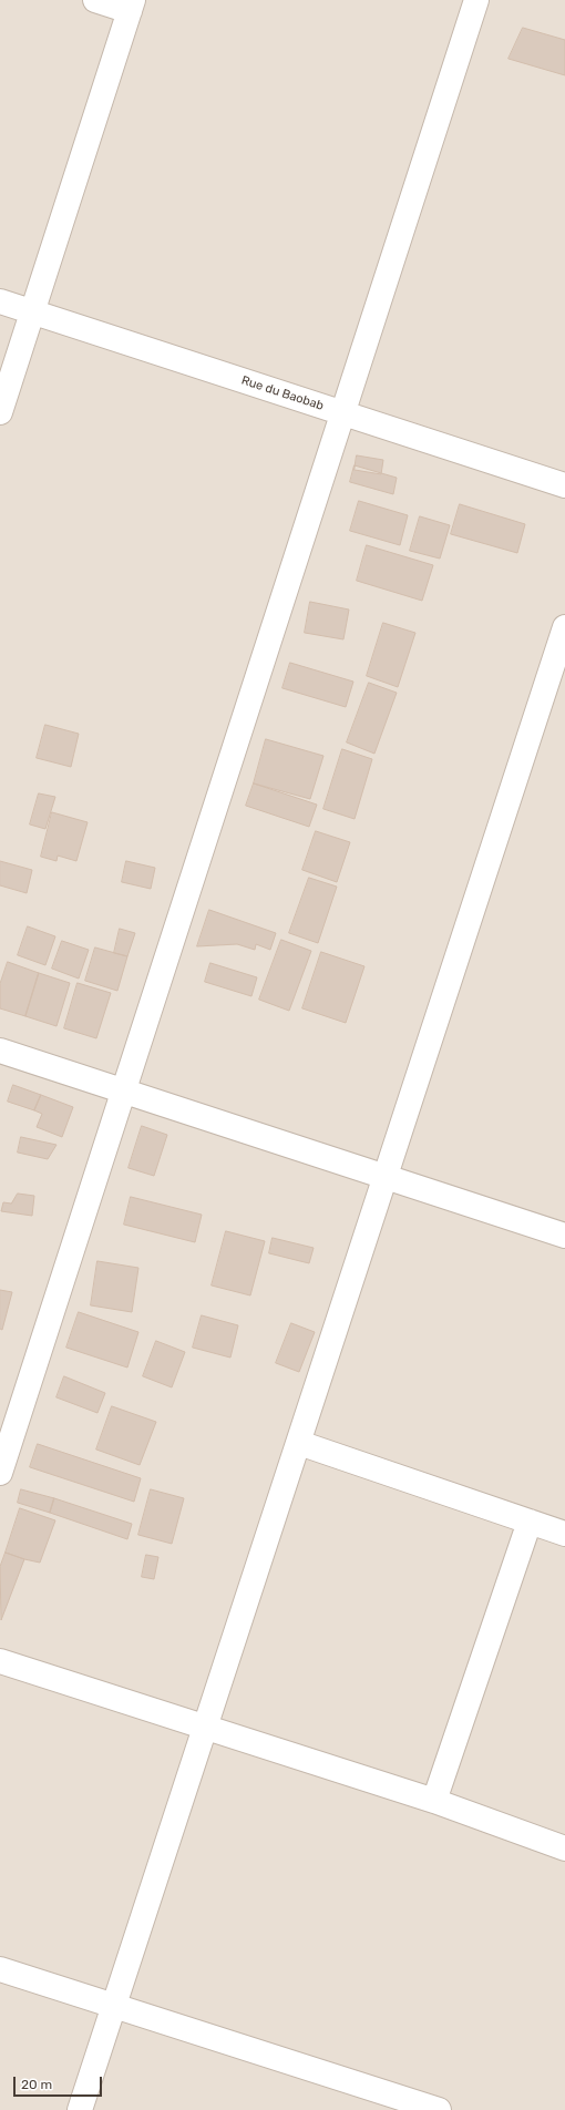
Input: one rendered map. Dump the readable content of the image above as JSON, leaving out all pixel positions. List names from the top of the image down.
{
  "streets": {
    "street": ["Rue du Baobab"]
  },
  "scale_bar": "20 m"
}
